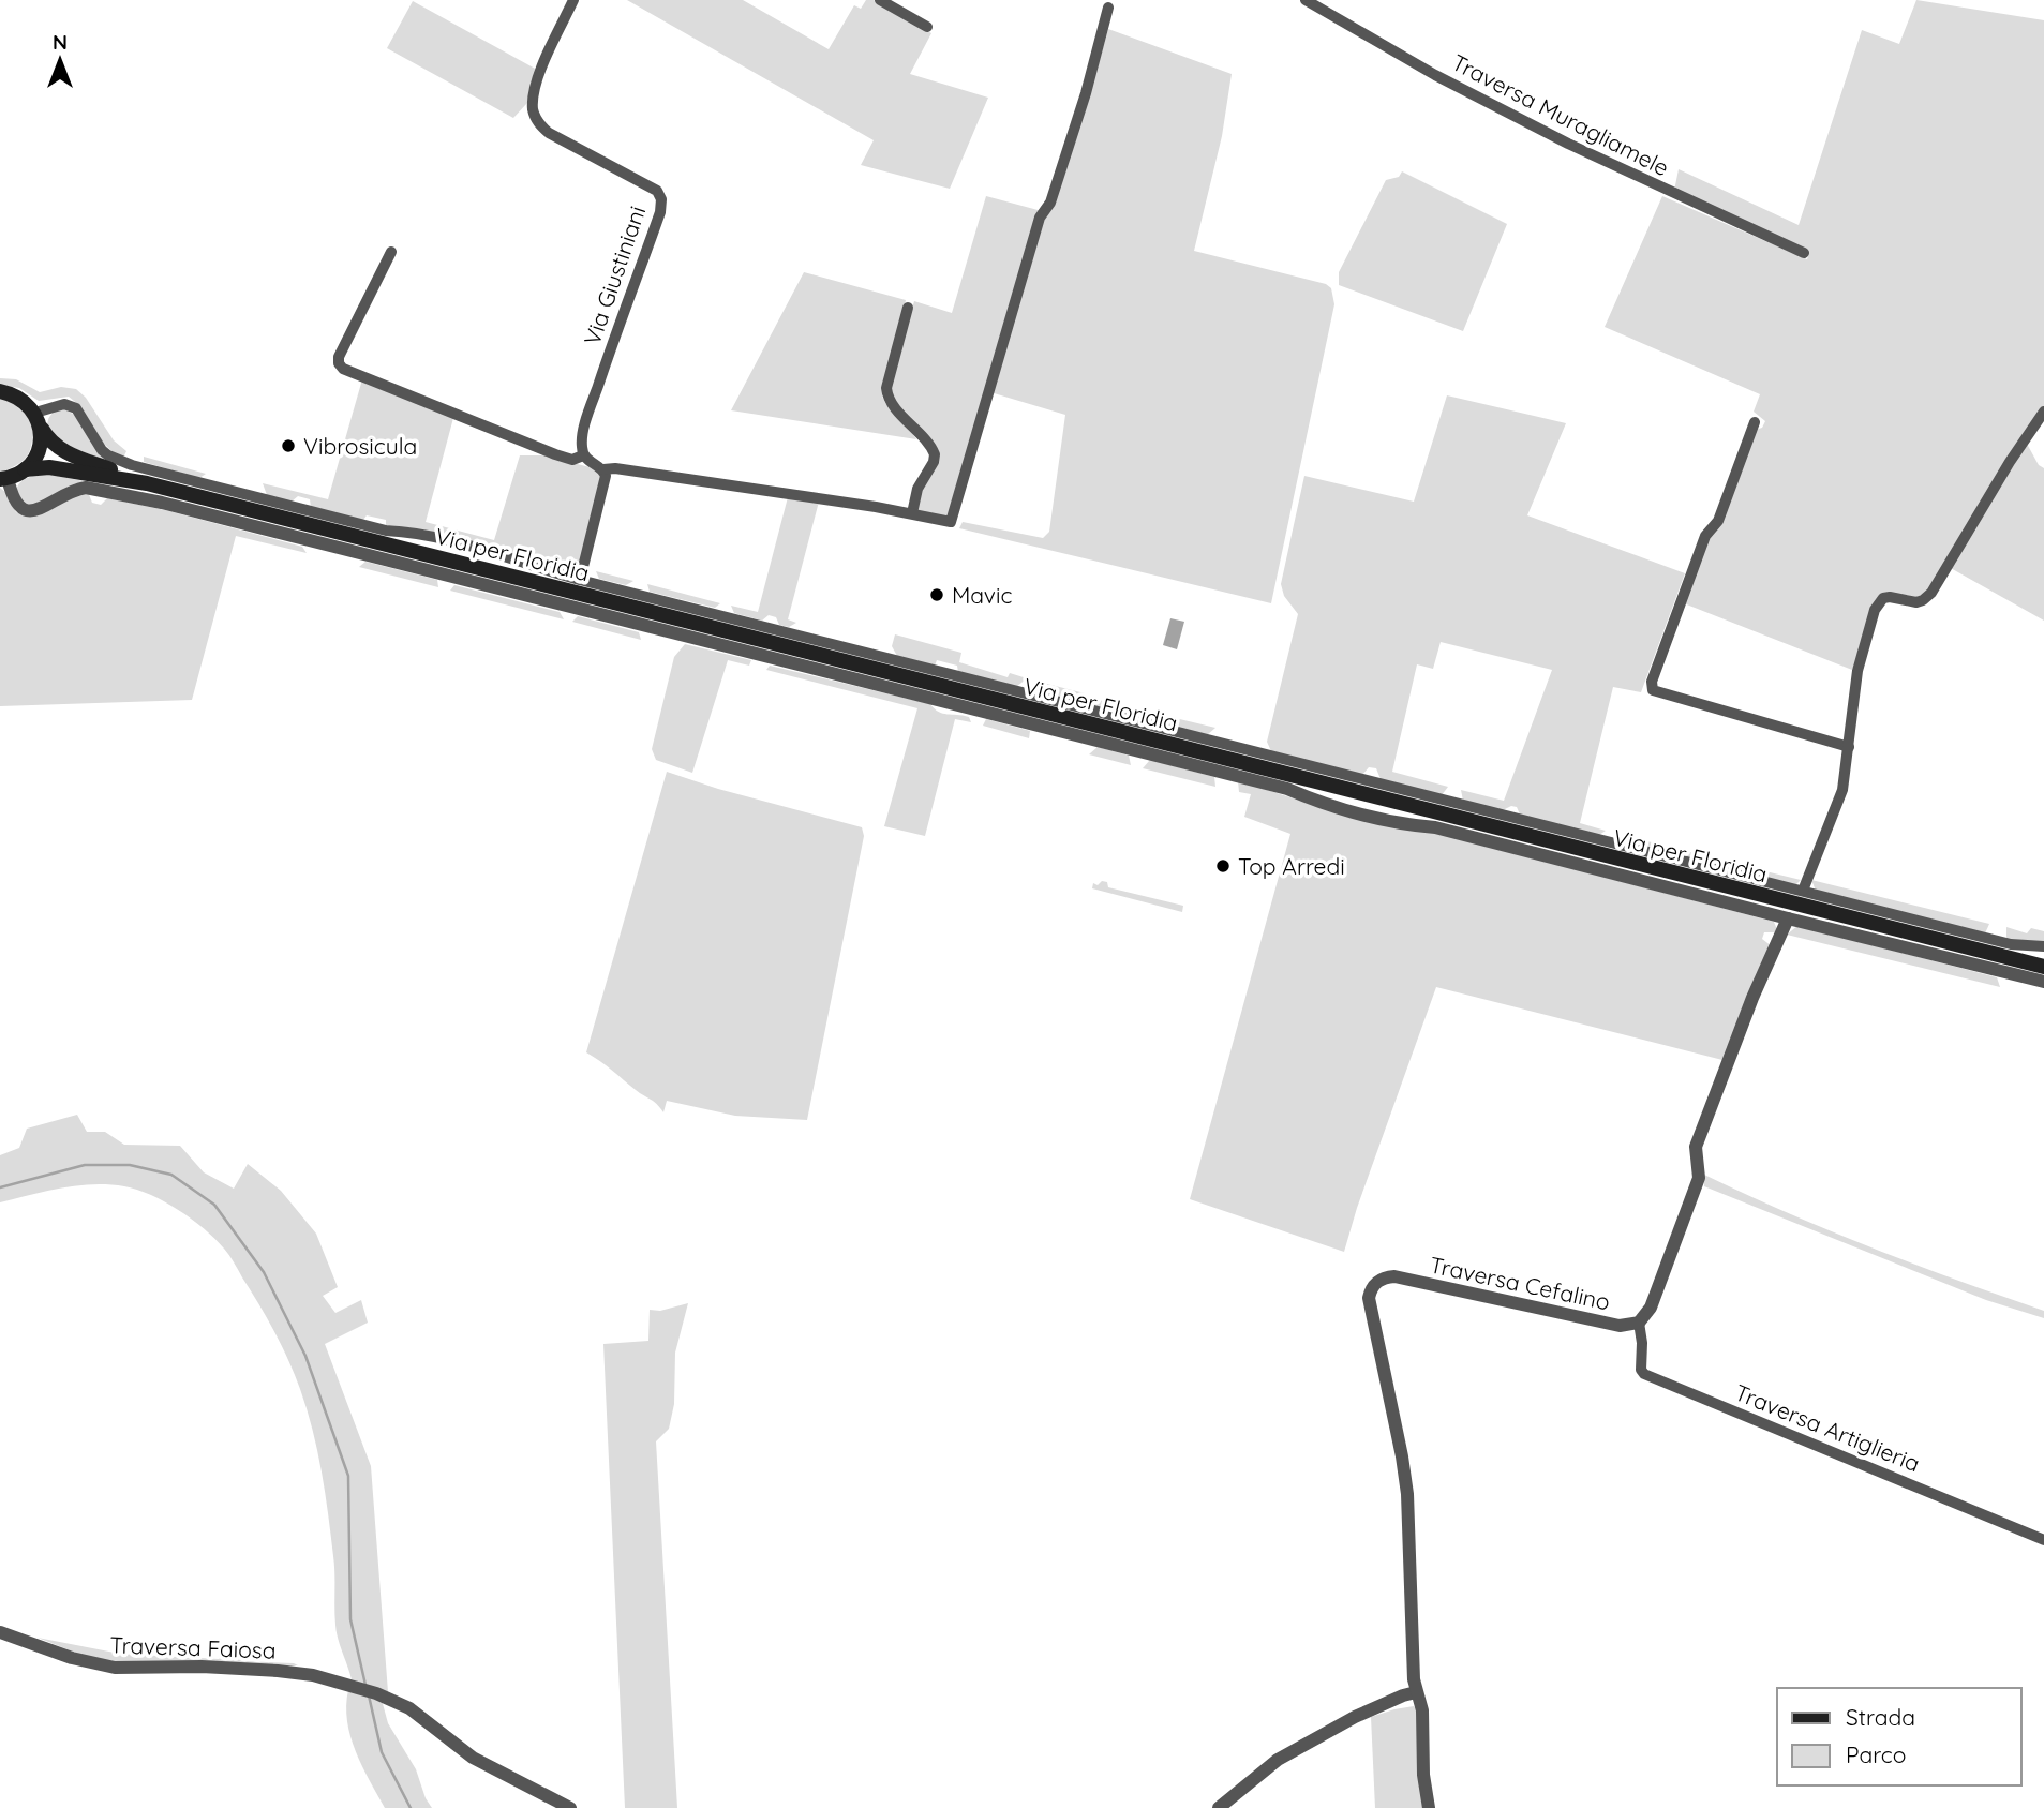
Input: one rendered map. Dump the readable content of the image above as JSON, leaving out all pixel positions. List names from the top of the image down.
{
  "streets": {
    "main road": ["Via per Floridia"],
    "street": [
      "Traversa Muragliamele",
      "Via Giustiniani",
      "Traversa Cefalino",
      "Traversa Artiglieria",
      "Traversa Faiosa"
    ]
  },
  "crossings": [
    ["Traversa Cefalino", "Traversa Artiglieria"]
  ],
  "places": ["Vibrosicula", "Mavic", "Top Arredi"],
  "legend": ["Strada", "Parco"],
  "north": "top"
}
